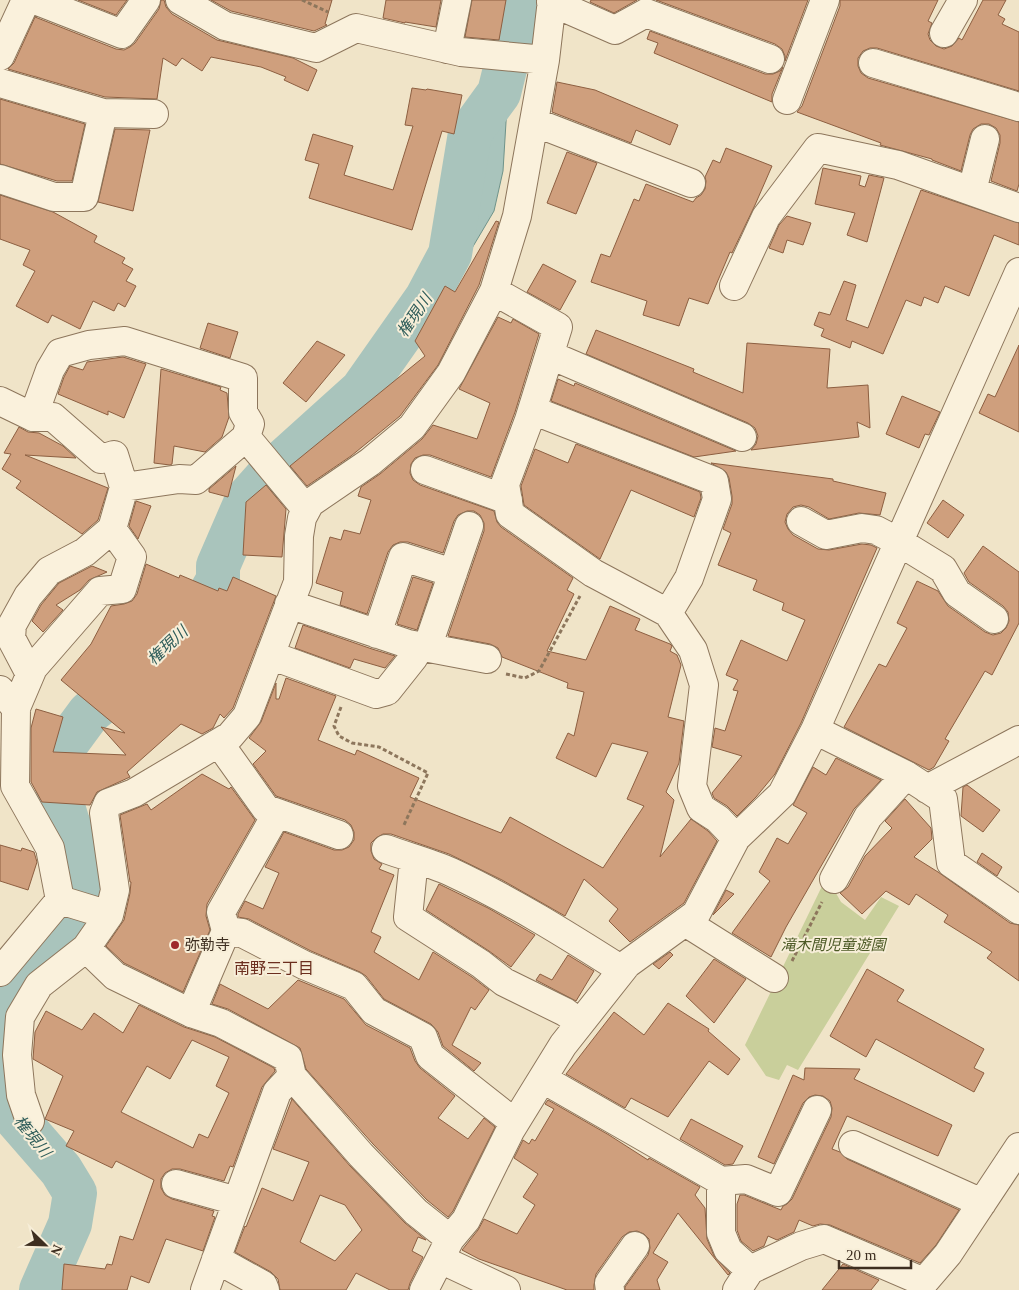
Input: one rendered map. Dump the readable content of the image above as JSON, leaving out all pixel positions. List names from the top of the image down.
{
  "districts": ["南野三丁目"],
  "water": ["権現川"],
  "parks": ["滝木間児童遊園"],
  "places": ["弥勒寺"],
  "scale_bar": "20 m",
  "north": "bottom right"
}
